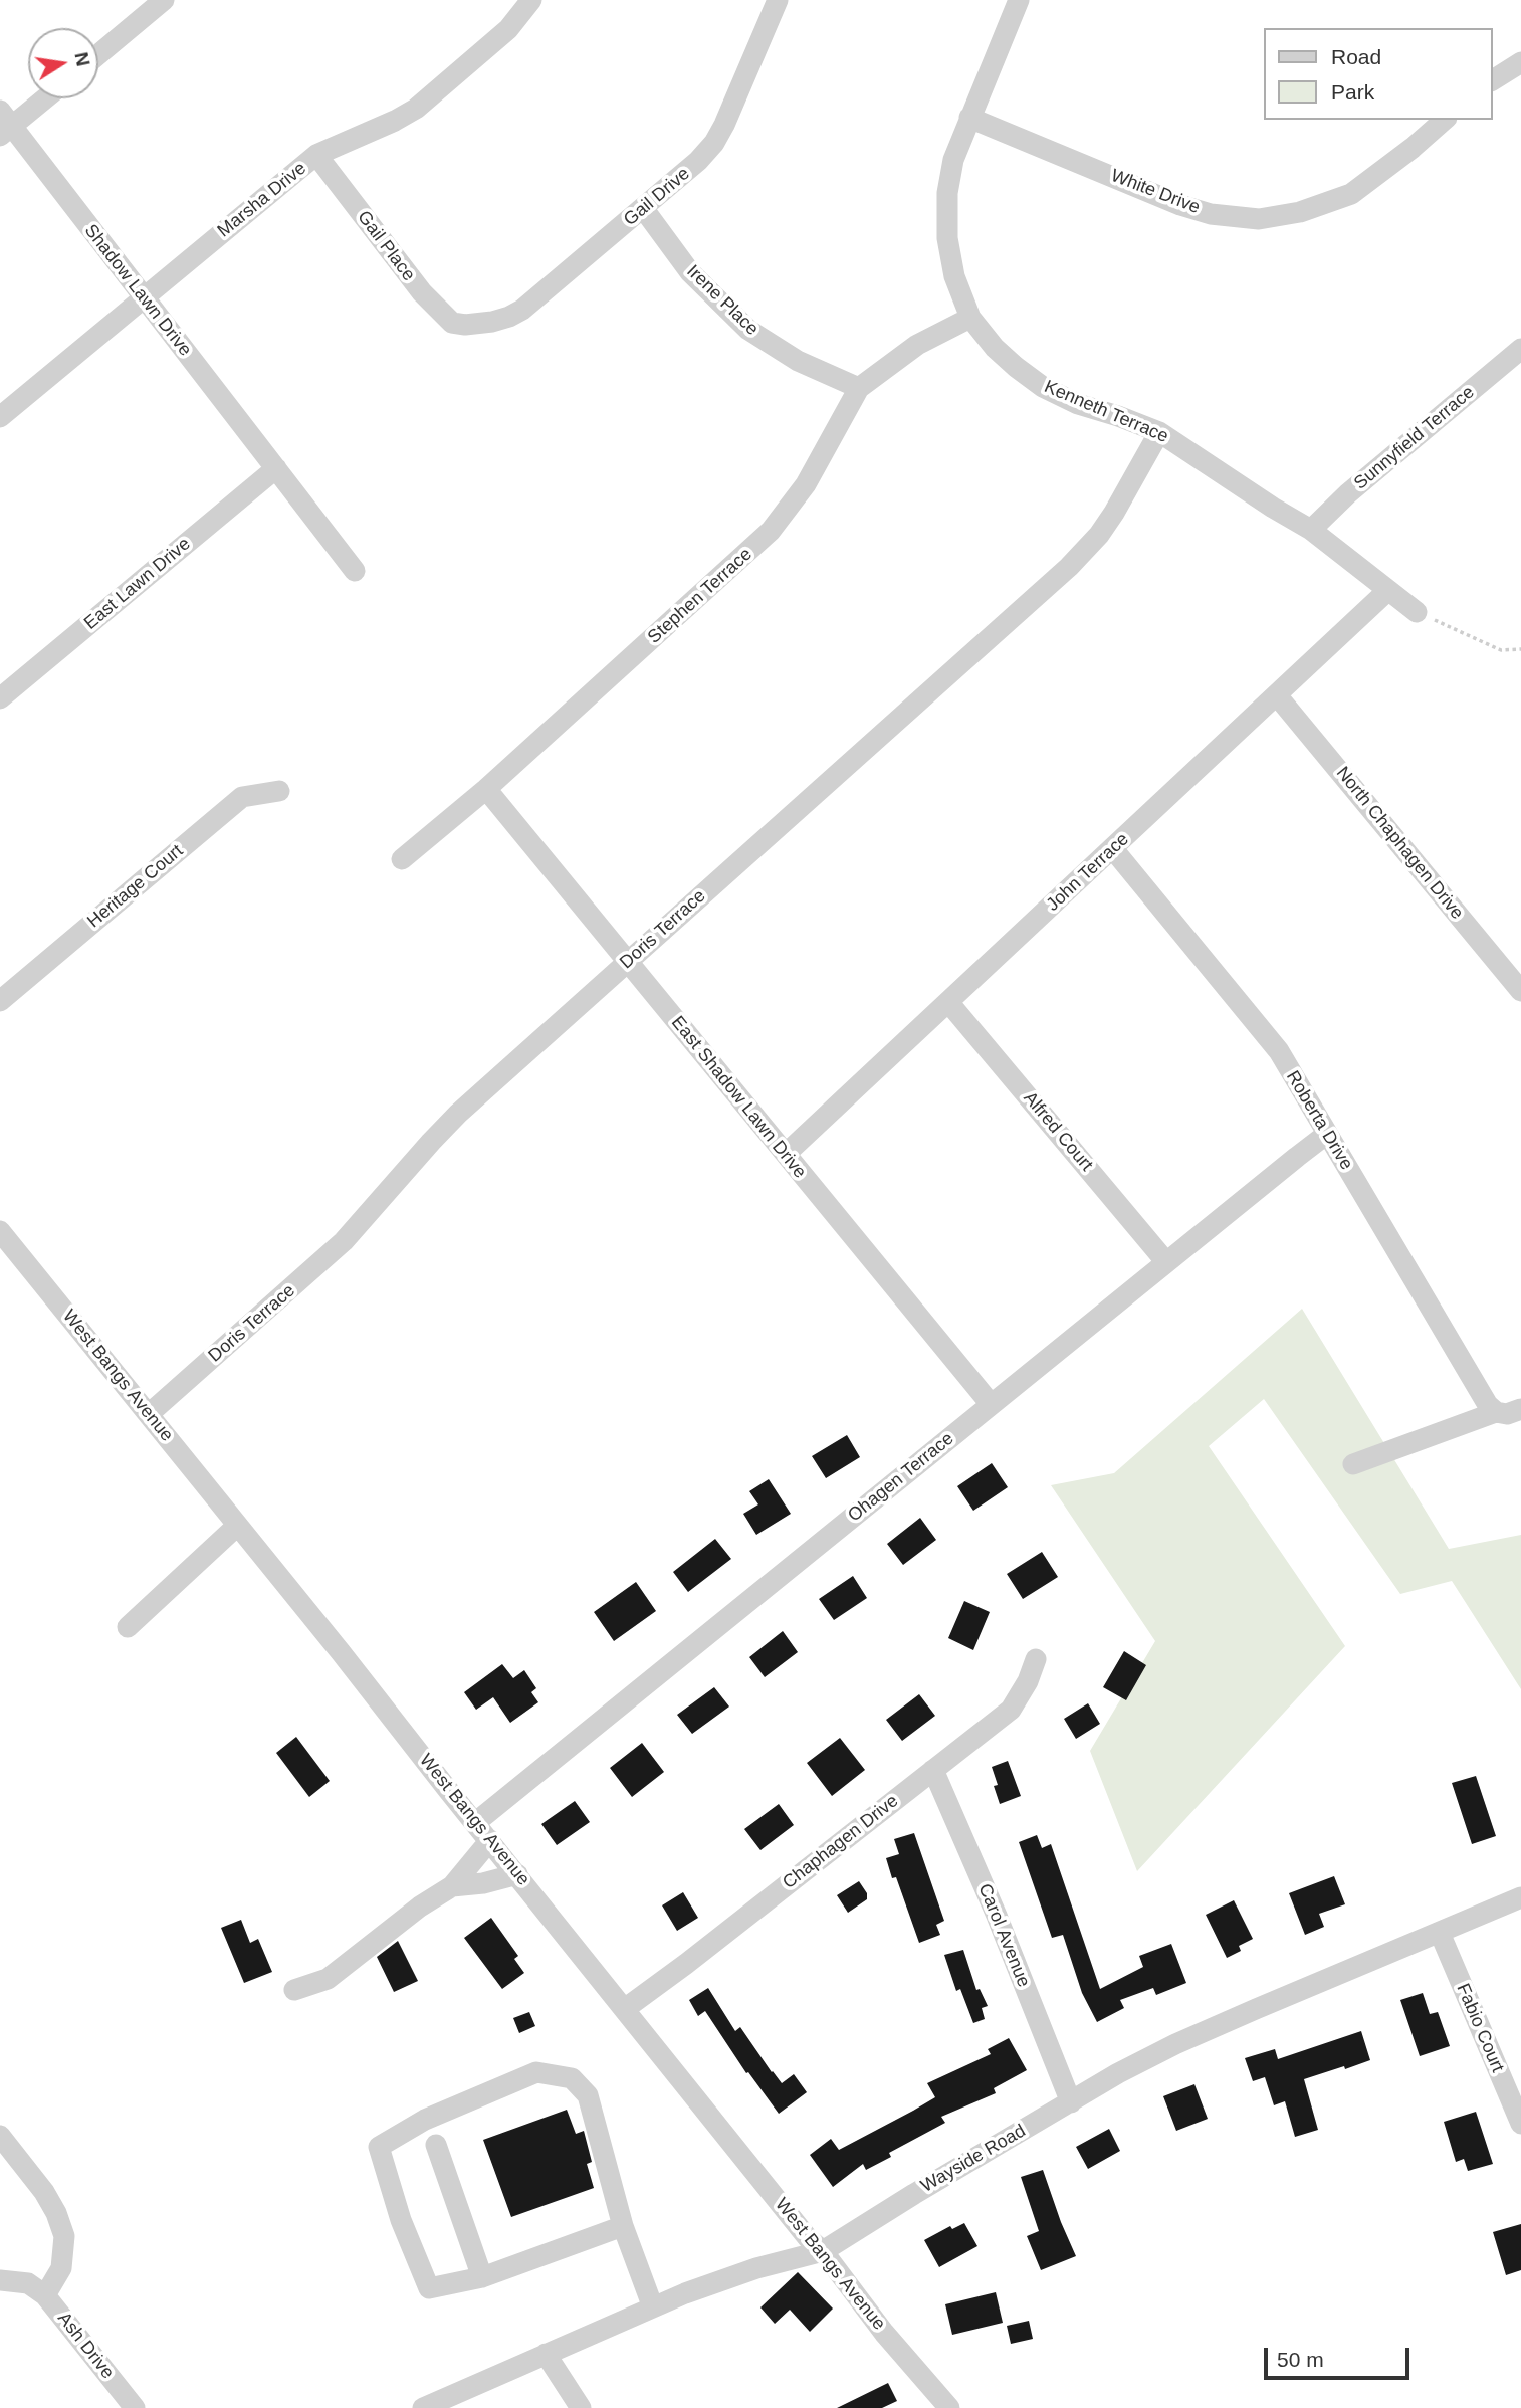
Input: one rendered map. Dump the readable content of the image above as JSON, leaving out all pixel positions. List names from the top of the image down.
{
  "streets": {
    "street": [
      "White Drive",
      "Gail Drive",
      "Marsha Drive",
      "Gail Place",
      "Shadow Lawn Drive",
      "Irene Place",
      "Kenneth Terrace",
      "Sunnyfield Terrace",
      "East Lawn Drive",
      "Stephen Terrace",
      "North Chaphagen Drive",
      "John Terrace",
      "Heritage Court",
      "Doris Terrace",
      "East Shadow Lawn Drive",
      "Roberta Drive",
      "Alfred Court",
      "West Bangs Avenue",
      "Ohagen Terrace",
      "Chaphagen Drive",
      "Carol Avenue",
      "Fabio Court",
      "Wayside Road",
      "Ash Drive"
    ]
  },
  "crossings": [
    ["White Drive", "Kenneth Terrace"],
    ["Gail Drive", "Gail Place"],
    ["Gail Drive", "Irene Place"],
    ["Marsha Drive", "Gail Place"],
    ["Marsha Drive", "Shadow Lawn Drive"],
    ["Shadow Lawn Drive", "East Lawn Drive"],
    ["Irene Place", "Stephen Terrace"],
    ["Kenneth Terrace", "Sunnyfield Terrace"],
    ["Kenneth Terrace", "Stephen Terrace"],
    ["Kenneth Terrace", "John Terrace"],
    ["Kenneth Terrace", "Doris Terrace"],
    ["Stephen Terrace", "East Shadow Lawn Drive"],
    ["North Chaphagen Drive", "John Terrace"],
    ["John Terrace", "East Shadow Lawn Drive"],
    ["John Terrace", "Roberta Drive"],
    ["John Terrace", "Alfred Court"],
    ["Doris Terrace", "East Shadow Lawn Drive"],
    ["Doris Terrace", "West Bangs Avenue"],
    ["East Shadow Lawn Drive", "Ohagen Terrace"],
    ["Roberta Drive", "Ohagen Terrace"],
    ["Alfred Court", "Ohagen Terrace"],
    ["West Bangs Avenue", "Ohagen Terrace"],
    ["West Bangs Avenue", "Chaphagen Drive"],
    ["West Bangs Avenue", "Wayside Road"],
    ["Chaphagen Drive", "Carol Avenue"],
    ["Carol Avenue", "Wayside Road"],
    ["Fabio Court", "Wayside Road"]
  ],
  "legend": ["Road", "Park"],
  "scale_bar": "50 m",
  "north": "right"
}
